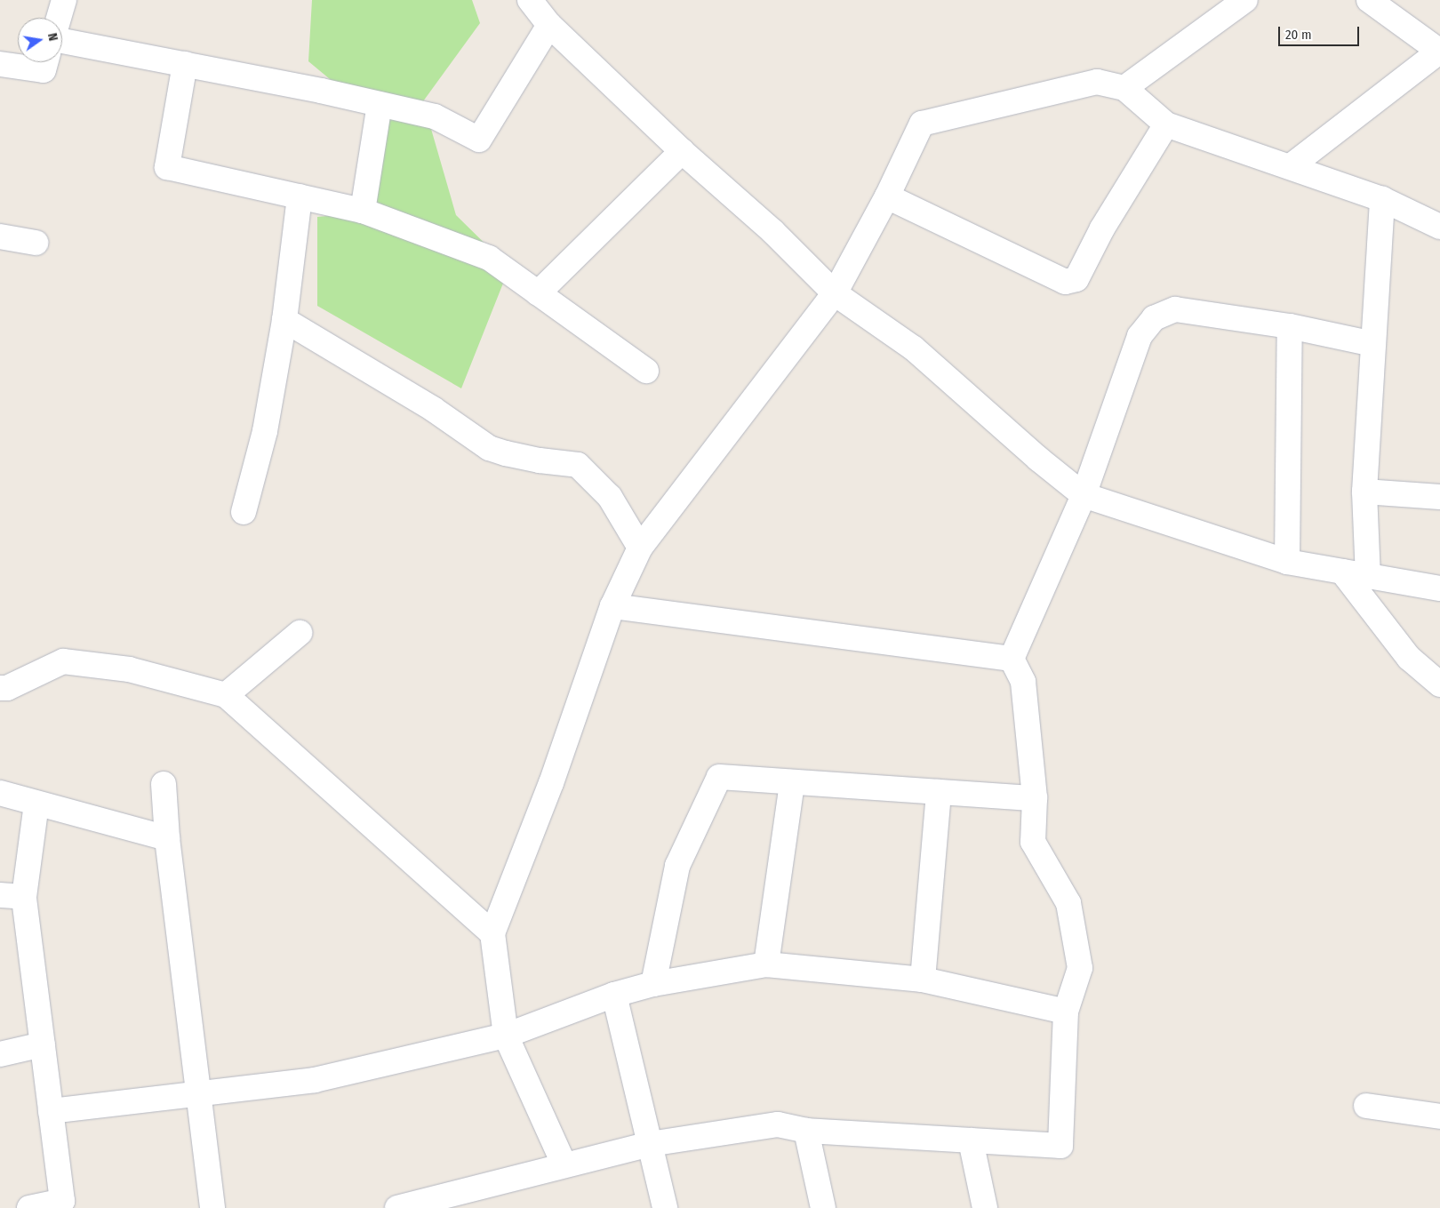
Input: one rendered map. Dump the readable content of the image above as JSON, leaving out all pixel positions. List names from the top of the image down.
{
  "scale_bar": "20 m",
  "north": "right"
}
